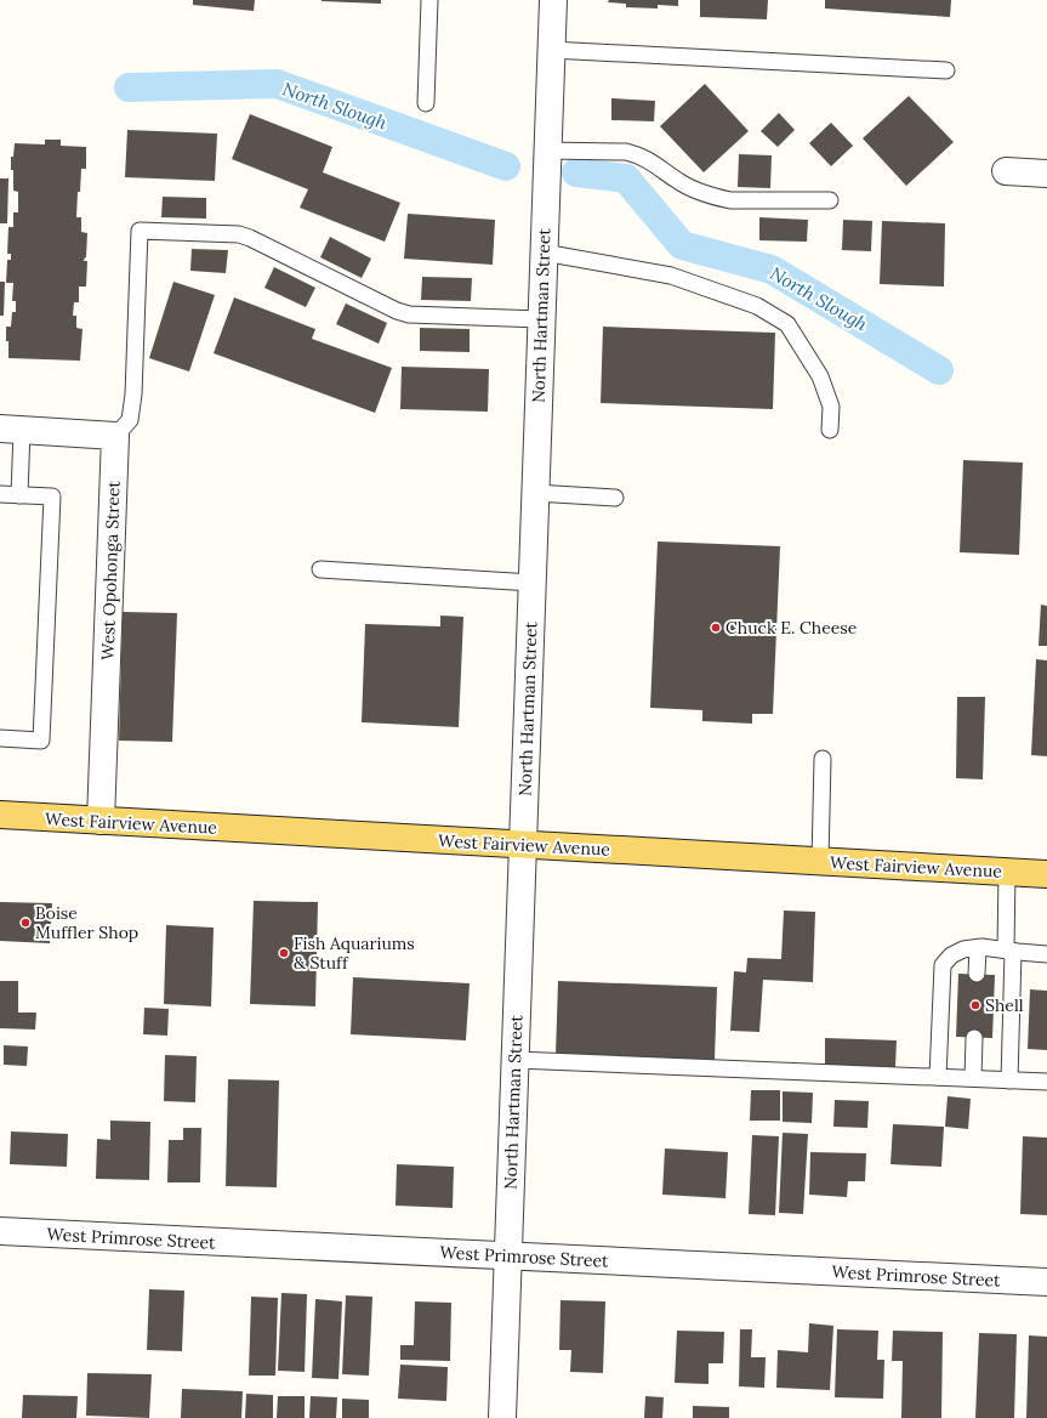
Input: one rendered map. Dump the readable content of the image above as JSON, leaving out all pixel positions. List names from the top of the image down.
{
  "streets": {
    "main road": ["West Fairview Avenue"],
    "street": ["North Hartman Street", "West Opohonga Street", "West Primrose Street"]
  },
  "crossings": [
    ["North Hartman Street", "West Fairview Avenue"],
    ["North Hartman Street", "West Primrose Street"],
    ["West Opohonga Street", "West Fairview Avenue"]
  ],
  "water": ["North Slough"],
  "places": [
    "Chuck E. Cheese",
    "Boise Muffler Shop",
    "Fish Aquariums & Stuff",
    "Shell"
  ]
}
